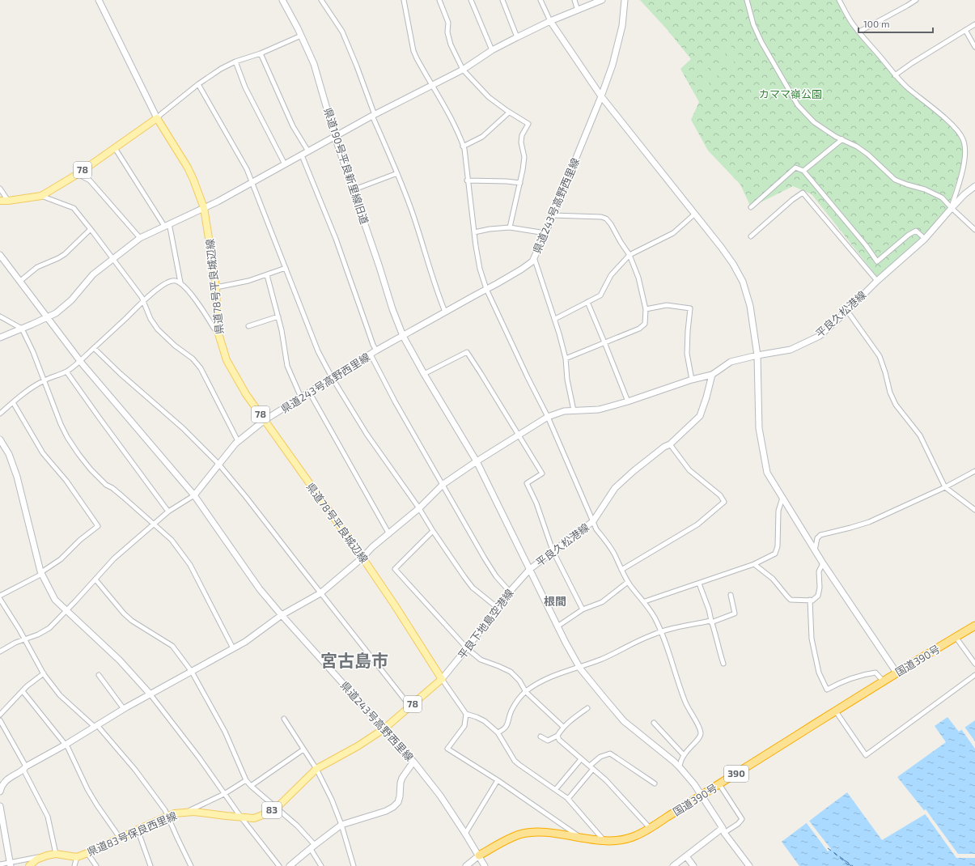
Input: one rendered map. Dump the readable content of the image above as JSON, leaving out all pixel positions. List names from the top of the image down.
{
  "streets": {
    "highway": ["国道390号", "390"],
    "main road": [
      "78",
      "県道78号平良城辺線",
      "83",
      "県道83号保良西里線"
    ],
    "street": [
      "県道190号平良新里線旧道",
      "県道243号高野西里線",
      "平良久松港線",
      "平良下地島空港線"
    ]
  },
  "crossings": [
    ["県道190号平良新里線旧道", "県道243号高野西里線"],
    ["県道190号平良新里線旧道", "平良久松港線"],
    ["県道190号平良新里線旧道", "平良下地島空港線"],
    ["県道190号平良新里線旧道", "国道390号"],
    ["78", "県道243号高野西里線"],
    ["78", "県道78号平良城辺線"],
    ["78", "平良下地島空港線"],
    ["78", "県道83号保良西里線"],
    ["県道243号高野西里線", "県道78号平良城辺線"],
    ["県道243号高野西里線", "国道390号"],
    ["県道243号高野西里線", "県道83号保良西里線"],
    ["県道78号平良城辺線", "平良下地島空港線"],
    ["平良久松港線", "平良下地島空港線"]
  ],
  "districts": ["根間", "宮古島市"],
  "parks": ["カママ嶺公園"],
  "scale_bar": "100 m"
}
